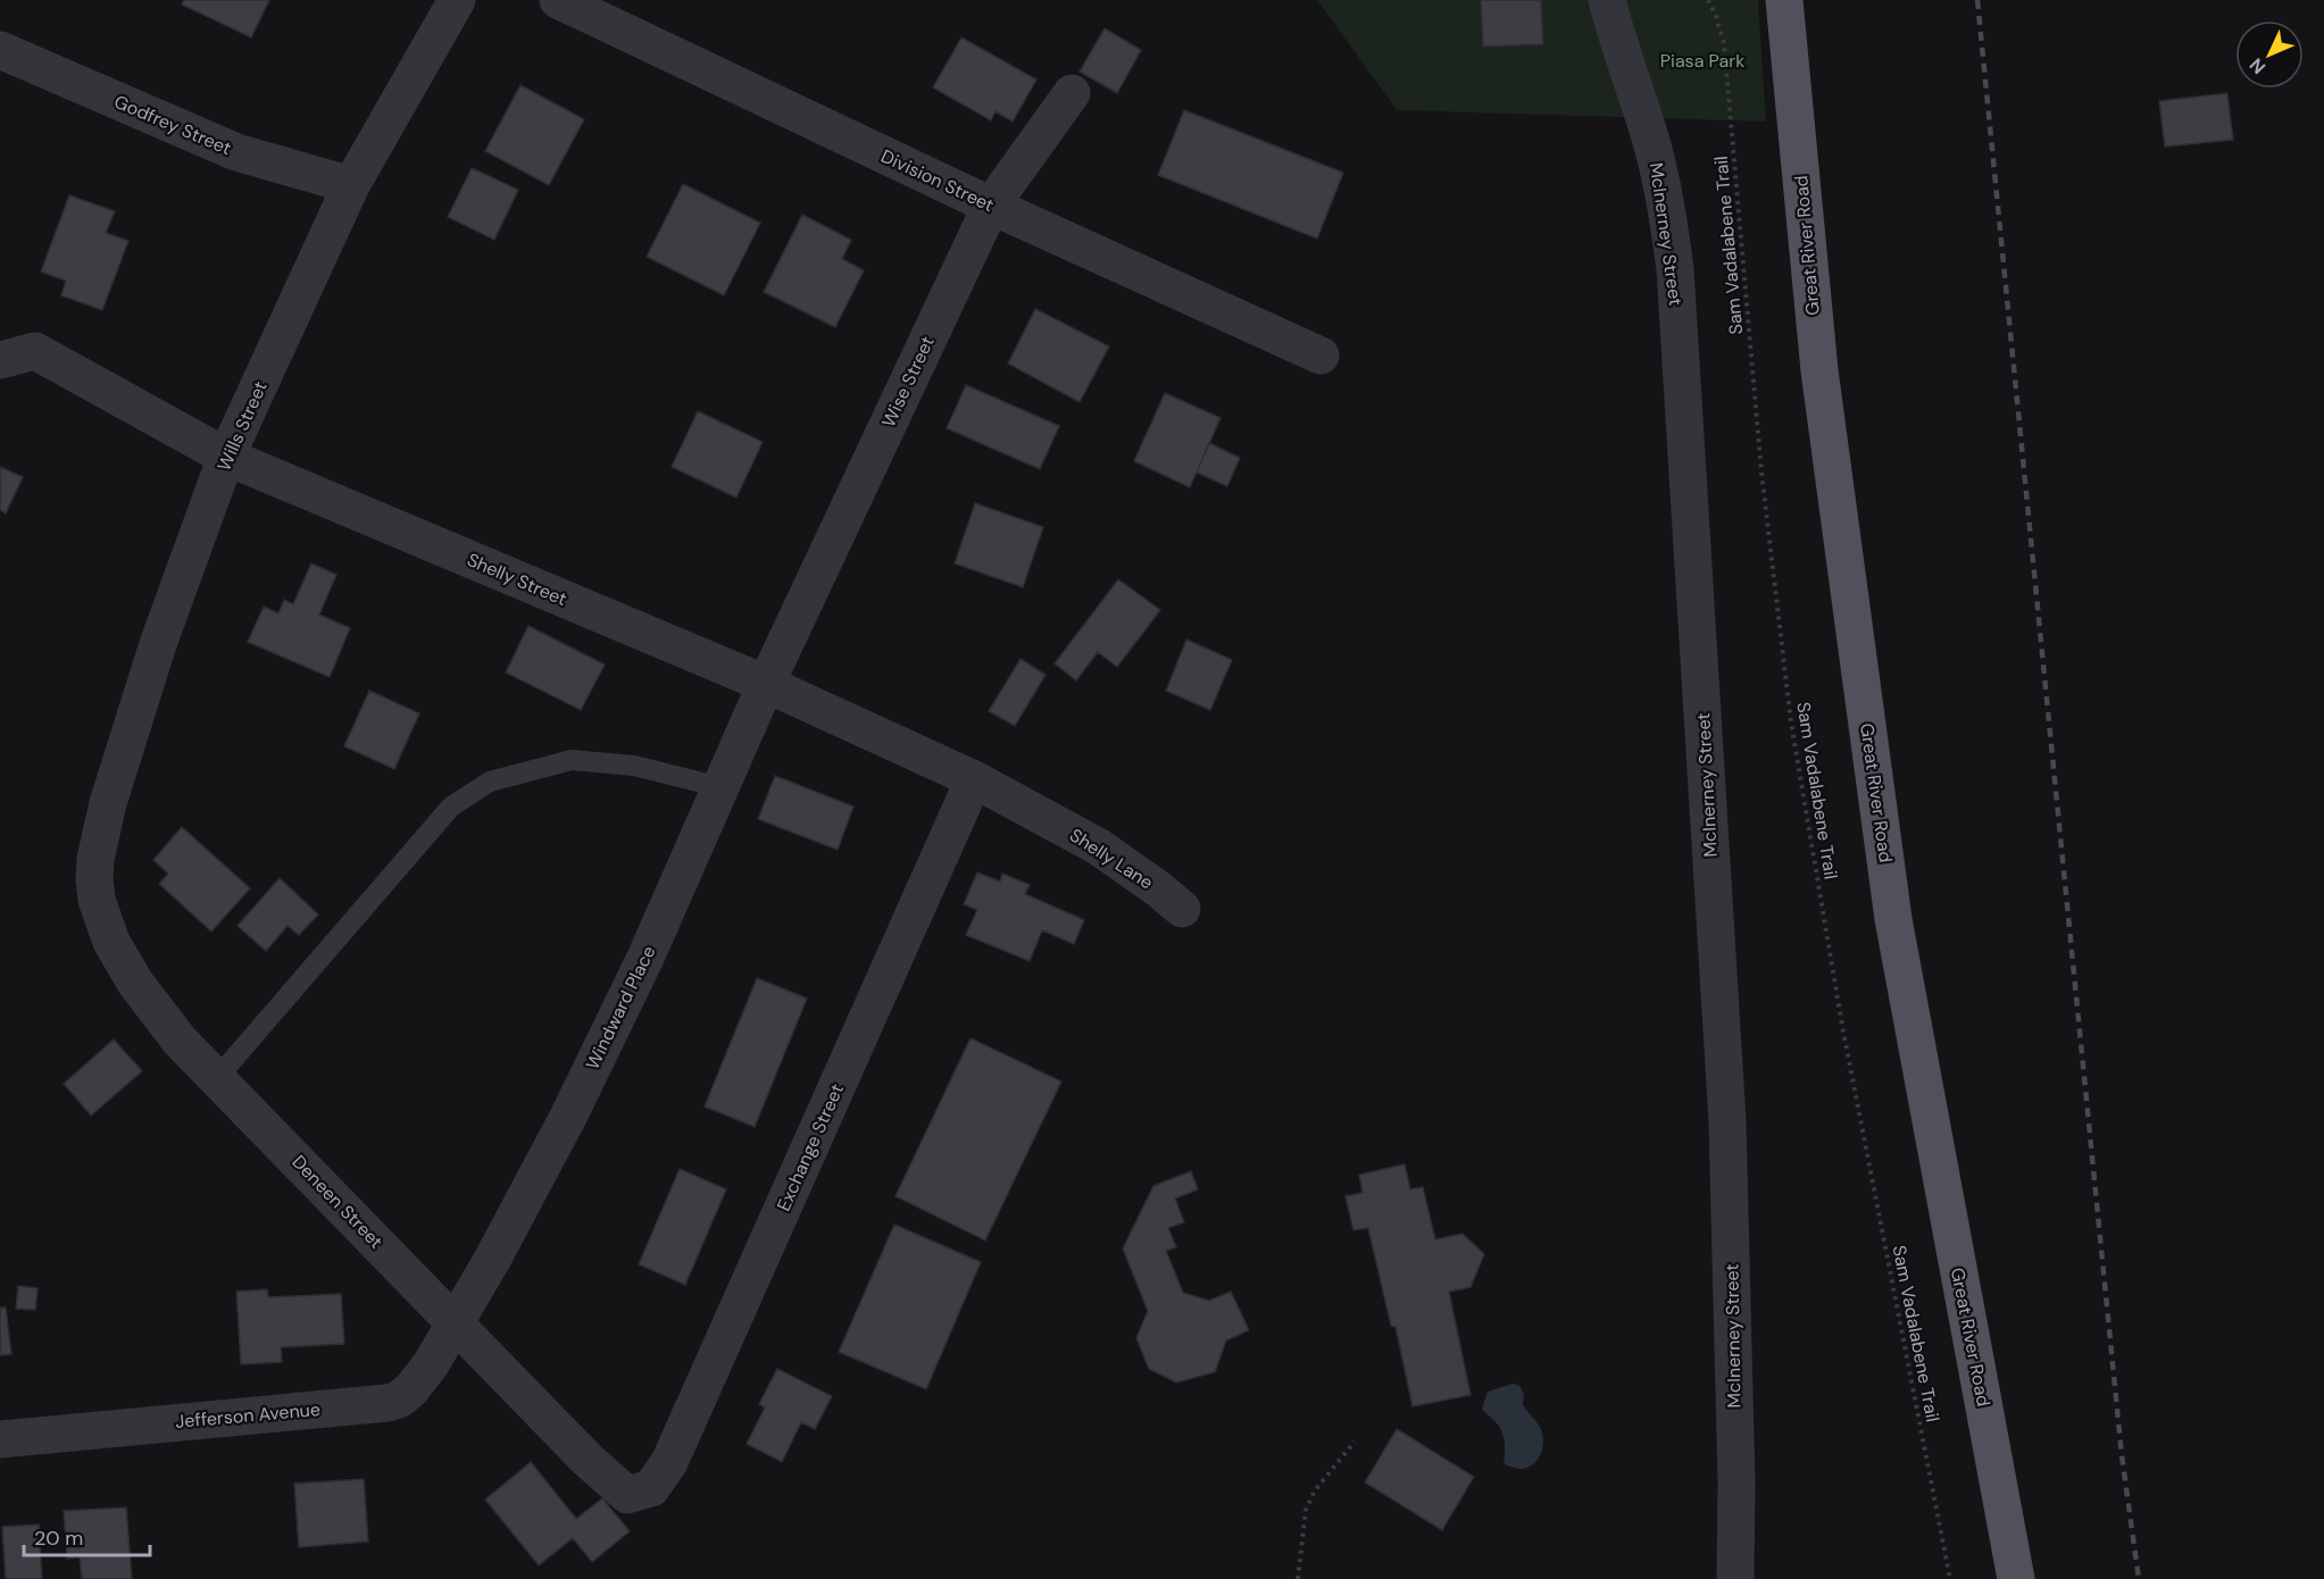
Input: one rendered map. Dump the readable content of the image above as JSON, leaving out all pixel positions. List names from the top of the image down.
{
  "streets": {
    "main road": ["Great River Road"],
    "street": [
      "Godfrey Street",
      "Division Street",
      "McInerney Street",
      "Wise Street",
      "Wills Street",
      "Shelly Street",
      "Shelly Lane",
      "Windward Place",
      "Exchange Street",
      "Deneen Street",
      "Jefferson Avenue"
    ],
    "path": ["Sam Vadalabene Trail"]
  },
  "crossings": [
    ["Godfrey Street", "Wills Street"],
    ["Division Street", "Wise Street"],
    ["Wise Street", "Shelly Street"],
    ["Wise Street", "Windward Place"],
    ["Wills Street", "Shelly Street"],
    ["Wills Street", "Deneen Street"],
    ["Shelly Street", "Shelly Lane"],
    ["Shelly Street", "Windward Place"],
    ["Shelly Street", "Exchange Street"],
    ["Windward Place", "Deneen Street"],
    ["Windward Place", "Jefferson Avenue"],
    ["Exchange Street", "Deneen Street"],
    ["Deneen Street", "Jefferson Avenue"]
  ],
  "parks": ["Piasa Park"],
  "scale_bar": "20 m",
  "north": "bottom left"
}
